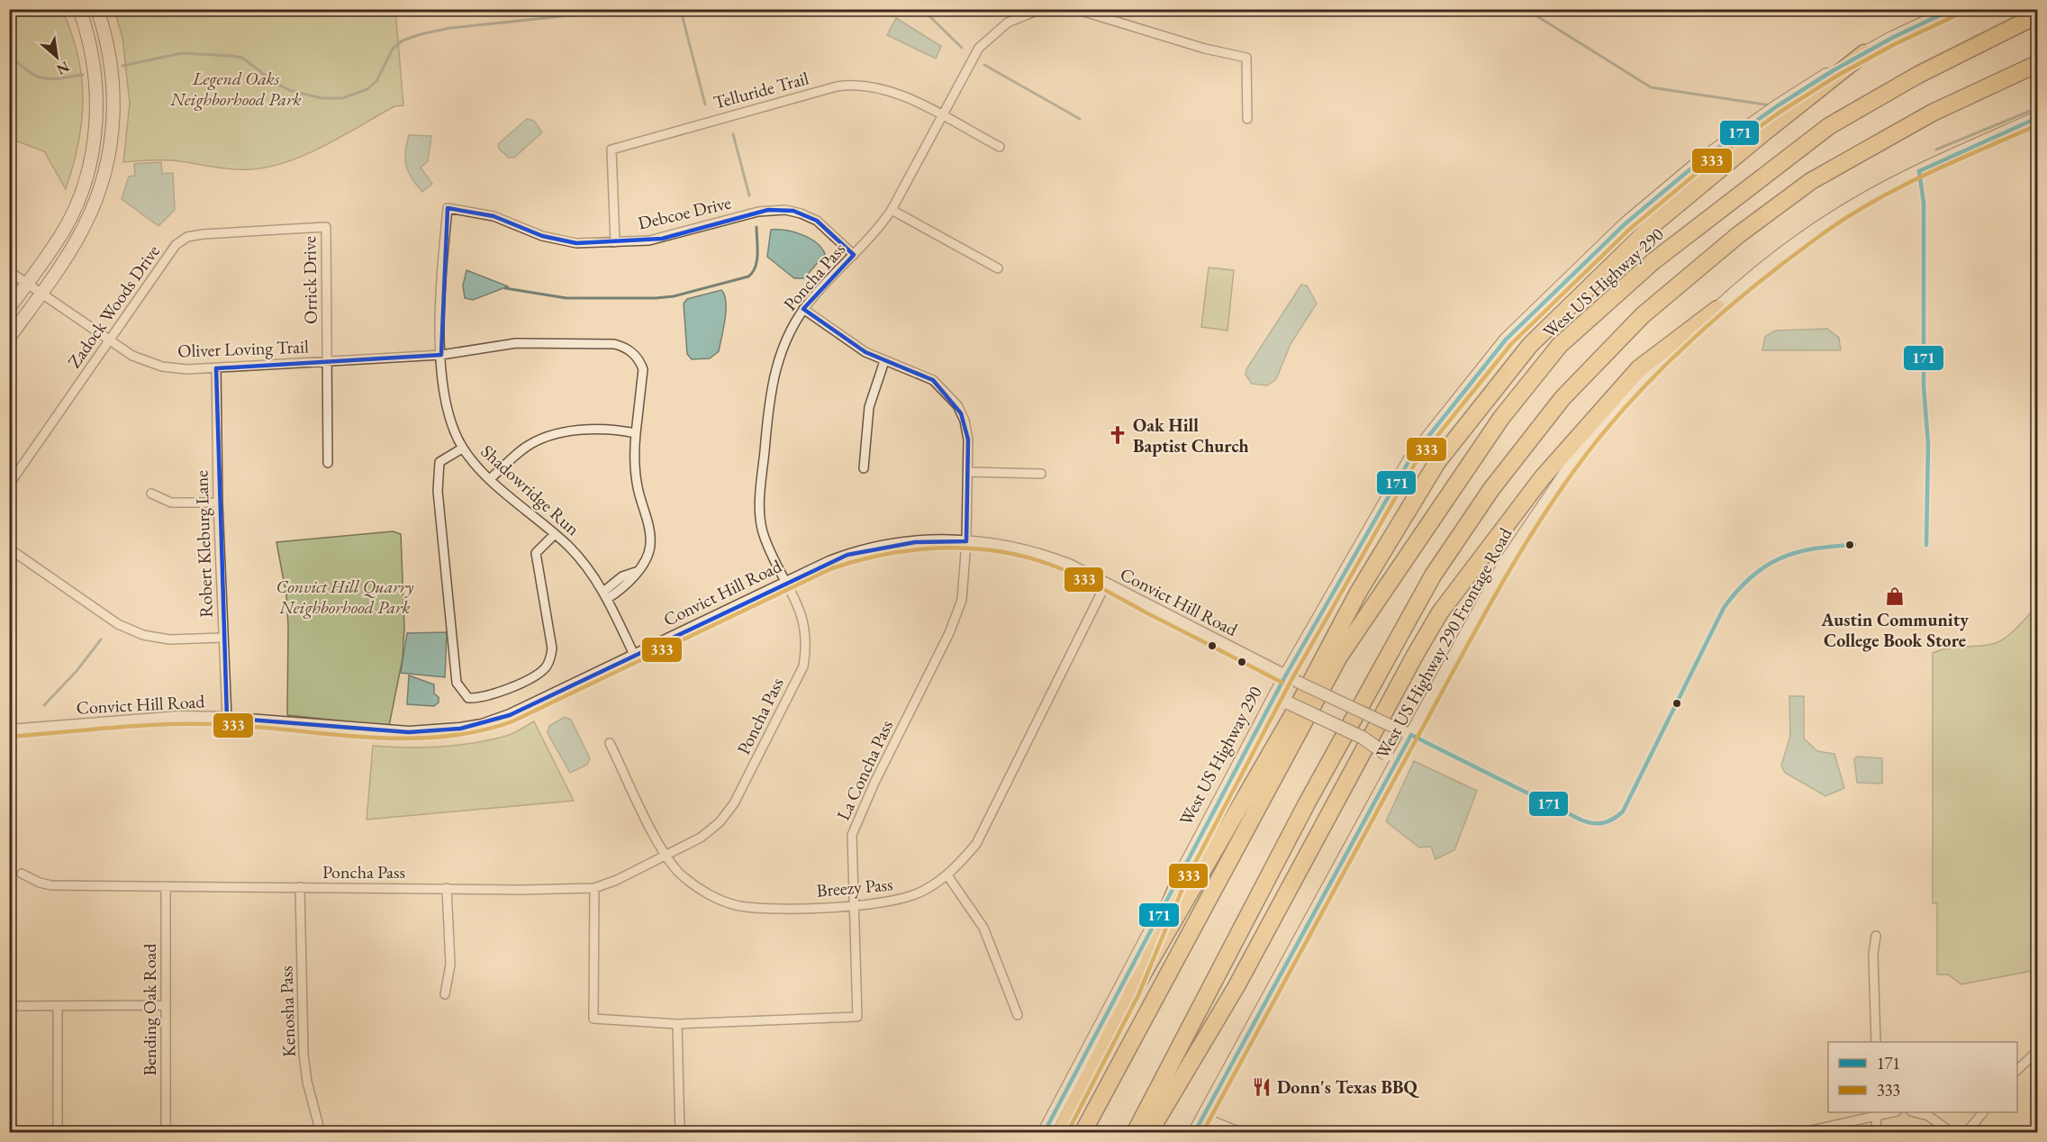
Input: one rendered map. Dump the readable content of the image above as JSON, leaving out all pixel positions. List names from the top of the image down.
{
  "streets": {
    "highway": ["West US Highway 290"],
    "main road": ["West US Highway 290 Frontage Road"],
    "street": [
      "Telluride Trail",
      "Debcoe Drive",
      "Poncha Pass",
      "Orrick Drive",
      "Zadock Woods Drive",
      "Oliver Loving Trail",
      "Shadowridge Run",
      "Robert Kleburg Lane",
      "Convict Hill Road",
      "La Concha Pass",
      "Breezy Pass",
      "Bending Oak Road",
      "Kenosha Pass"
    ]
  },
  "crossings": [
    ["Telluride Trail", "Debcoe Drive"],
    ["Telluride Trail", "Poncha Pass"],
    ["Debcoe Drive", "Poncha Pass"],
    ["Debcoe Drive", "Shadowridge Run"],
    ["Poncha Pass", "Convict Hill Road"],
    ["Poncha Pass", "La Concha Pass"],
    ["Poncha Pass", "Breezy Pass"],
    ["Poncha Pass", "Bending Oak Road"],
    ["Poncha Pass", "Kenosha Pass"],
    ["Orrick Drive", "Zadock Woods Drive"],
    ["Orrick Drive", "Oliver Loving Trail"],
    ["West US Highway 290", "Convict Hill Road"],
    ["Zadock Woods Drive", "Oliver Loving Trail"],
    ["Oliver Loving Trail", "Shadowridge Run"],
    ["Oliver Loving Trail", "Robert Kleburg Lane"],
    ["Shadowridge Run", "Convict Hill Road"],
    ["Robert Kleburg Lane", "Convict Hill Road"],
    ["Convict Hill Road", "West US Highway 290 Frontage Road"],
    ["Convict Hill Road", "La Concha Pass"],
    ["Convict Hill Road", "Breezy Pass"],
    ["La Concha Pass", "Breezy Pass"]
  ],
  "parks": ["Legend Oaks Neighborhood Park", "Convict Hill Quarry Neighborhood Park"],
  "places": {
    "church": ["Oak Hill Baptist Church"],
    "shop": ["Austin Community College Book Store"],
    "restaurant": ["Donn's Texas BBQ"]
  },
  "lines": ["transit line 171", "transit line 333"],
  "legend": ["171", "333"],
  "north": "bottom right"
}
